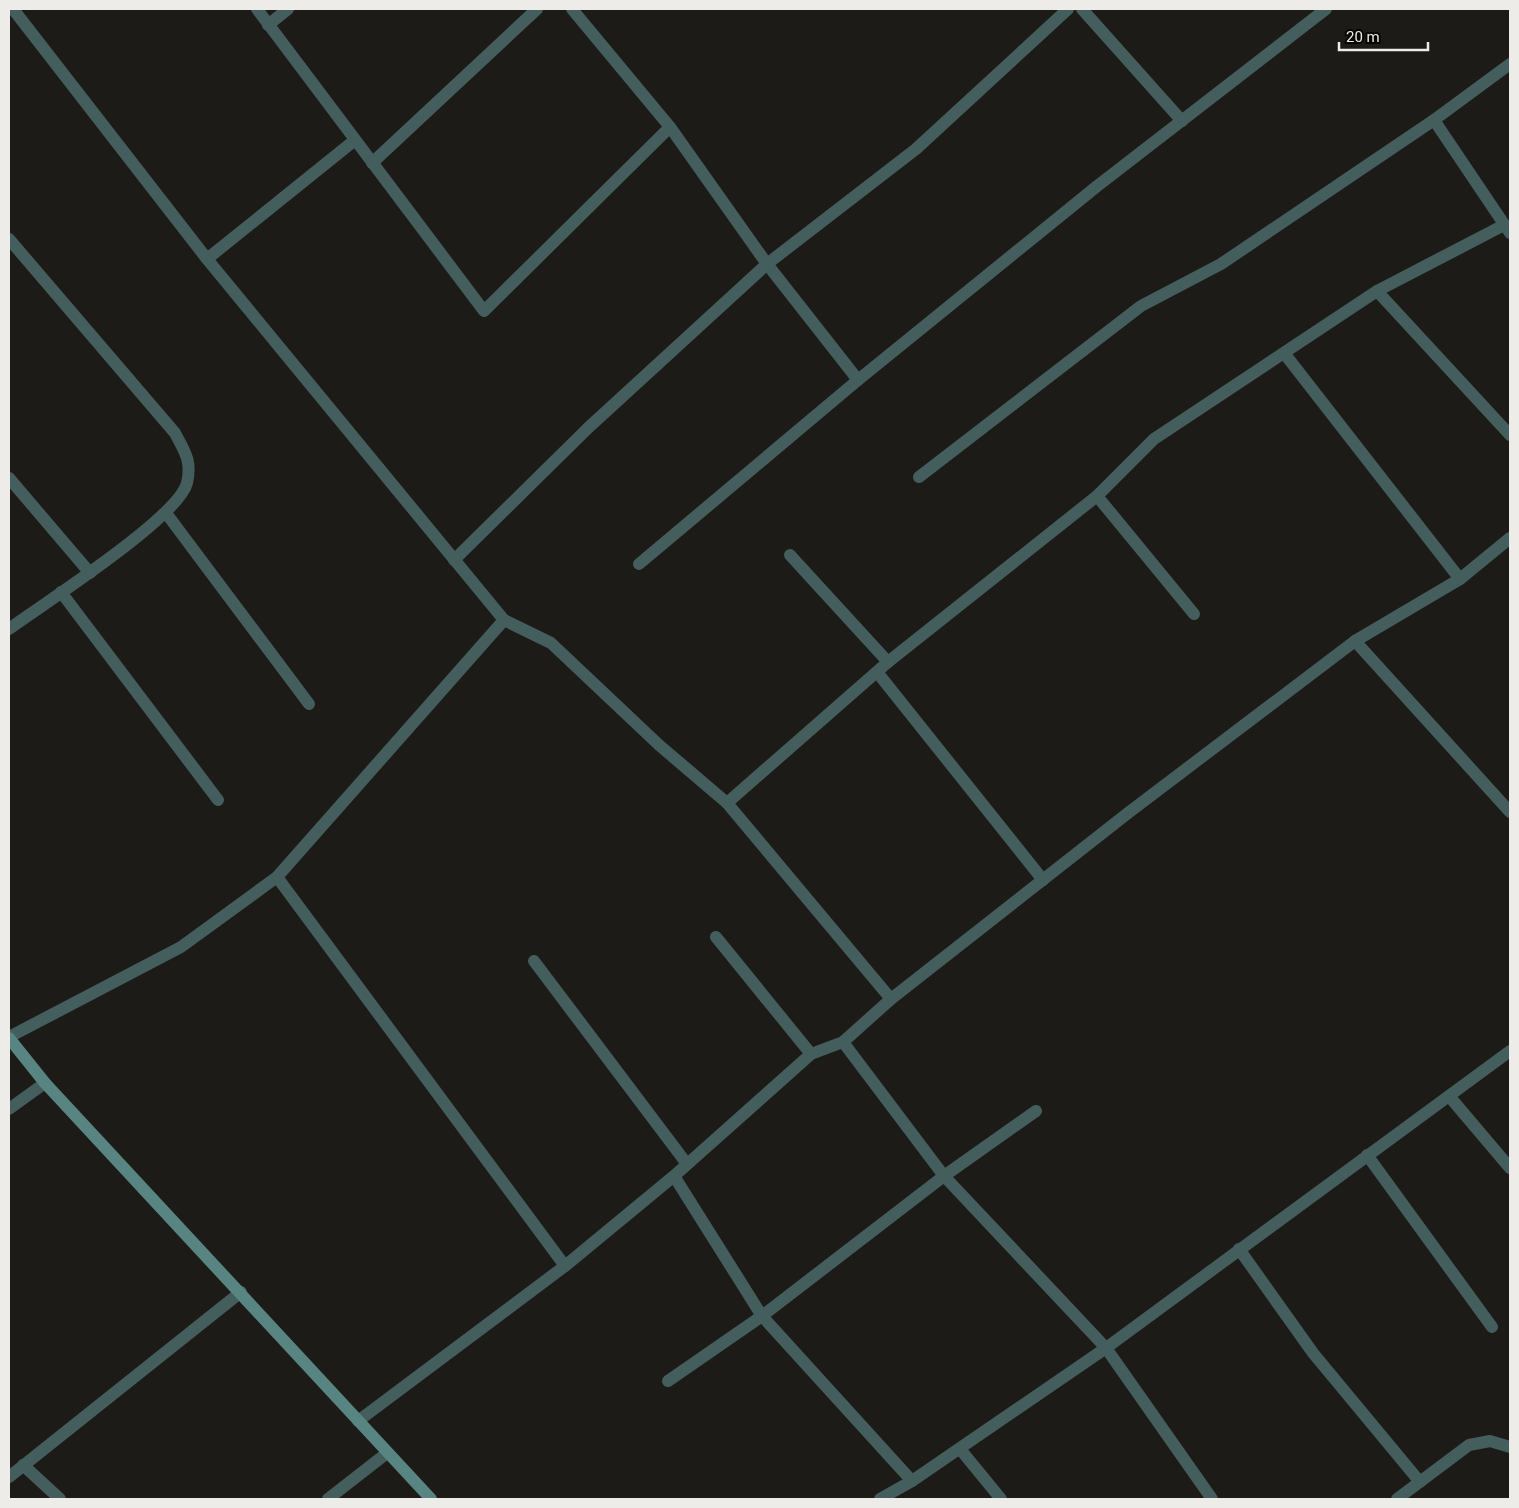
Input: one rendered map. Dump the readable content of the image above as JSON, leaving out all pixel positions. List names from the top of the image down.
{
  "scale_bar": "20 m"
}
